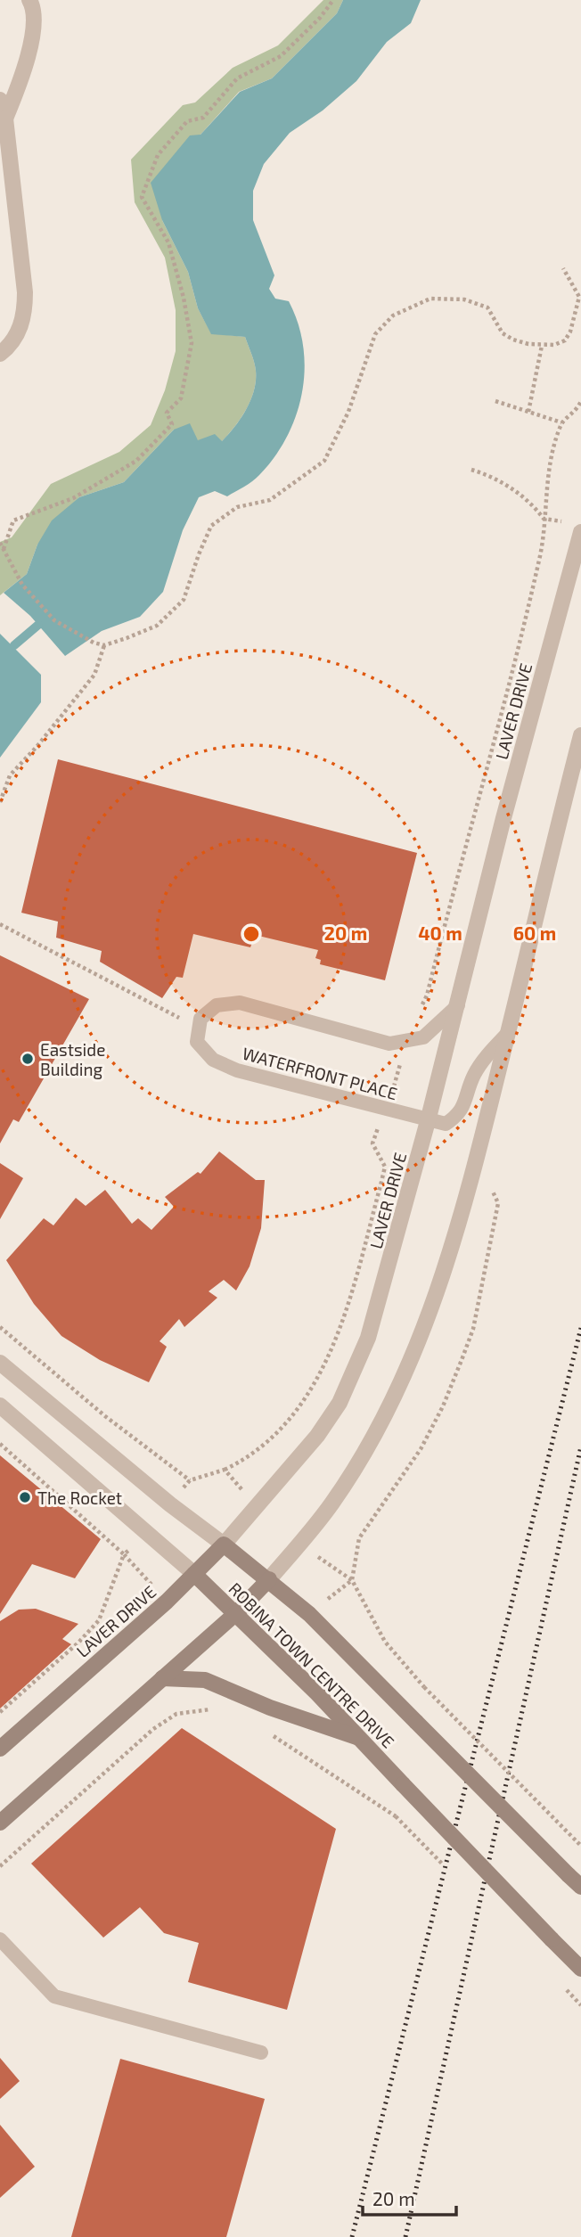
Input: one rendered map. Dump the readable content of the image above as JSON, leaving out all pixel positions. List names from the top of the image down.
{
  "streets": {
    "main road": ["LAVER DRIVE", "ROBINA TOWN CENTRE DRIVE"],
    "lane": ["WATERFRONT PLACE"]
  },
  "crossings": [
    ["LAVER DRIVE", "WATERFRONT PLACE"],
    ["LAVER DRIVE", "ROBINA TOWN CENTRE DRIVE"]
  ],
  "places": ["Eastside Building", "The Rocket"],
  "scale_bar": "20 m",
  "rings": ["20 m", "40 m", "60 m"]
}
